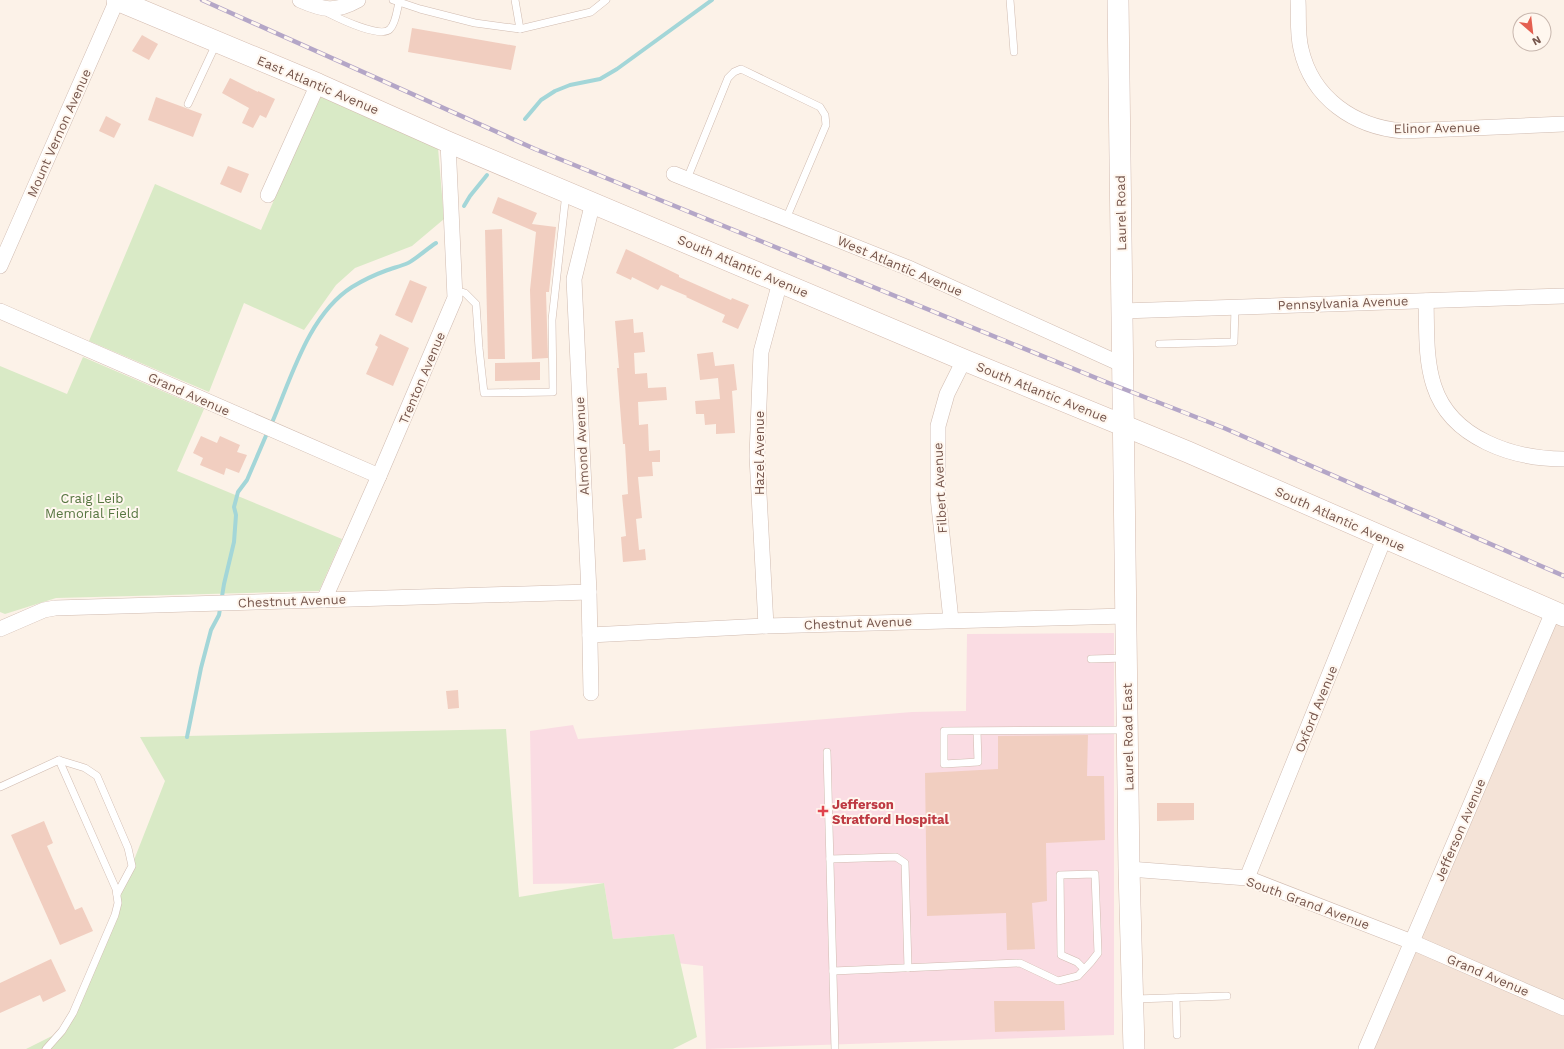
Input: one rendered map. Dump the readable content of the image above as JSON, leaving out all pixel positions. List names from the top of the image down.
{
  "streets": {
    "street": [
      "East Atlantic Avenue",
      "Elinor Avenue",
      "Mount Vernon Avenue",
      "Laurel Road",
      "South Atlantic Avenue",
      "West Atlantic Avenue",
      "Pennsylvania Avenue",
      "Trenton Avenue",
      "Grand Avenue",
      "Almond Avenue",
      "Hazel Avenue",
      "Filbert Avenue",
      "Chestnut Avenue",
      "Oxford Avenue",
      "Laurel Road East",
      "Jefferson Avenue",
      "South Grand Avenue"
    ]
  },
  "crossings": [
    ["East Atlantic Avenue", "Mount Vernon Avenue"],
    ["East Atlantic Avenue", "South Atlantic Avenue"],
    ["East Atlantic Avenue", "Trenton Avenue"],
    ["Laurel Road", "South Atlantic Avenue"],
    ["Laurel Road", "West Atlantic Avenue"],
    ["Laurel Road", "Pennsylvania Avenue"],
    ["Laurel Road", "Laurel Road East"],
    ["South Atlantic Avenue", "Almond Avenue"],
    ["South Atlantic Avenue", "Hazel Avenue"],
    ["South Atlantic Avenue", "Filbert Avenue"],
    ["South Atlantic Avenue", "Oxford Avenue"],
    ["South Atlantic Avenue", "Laurel Road East"],
    ["South Atlantic Avenue", "Jefferson Avenue"],
    ["Trenton Avenue", "Grand Avenue"],
    ["Trenton Avenue", "Chestnut Avenue"],
    ["Grand Avenue", "Jefferson Avenue"],
    ["Grand Avenue", "South Grand Avenue"],
    ["Almond Avenue", "Chestnut Avenue"],
    ["Hazel Avenue", "Chestnut Avenue"],
    ["Filbert Avenue", "Chestnut Avenue"],
    ["Chestnut Avenue", "Laurel Road East"],
    ["Oxford Avenue", "South Grand Avenue"],
    ["Laurel Road East", "South Grand Avenue"],
    ["Jefferson Avenue", "South Grand Avenue"]
  ],
  "parks": ["Craig Leib Memorial Field"],
  "places": {
    "health": ["Jefferson Stratford Hospital"]
  },
  "north": "bottom right"
}
